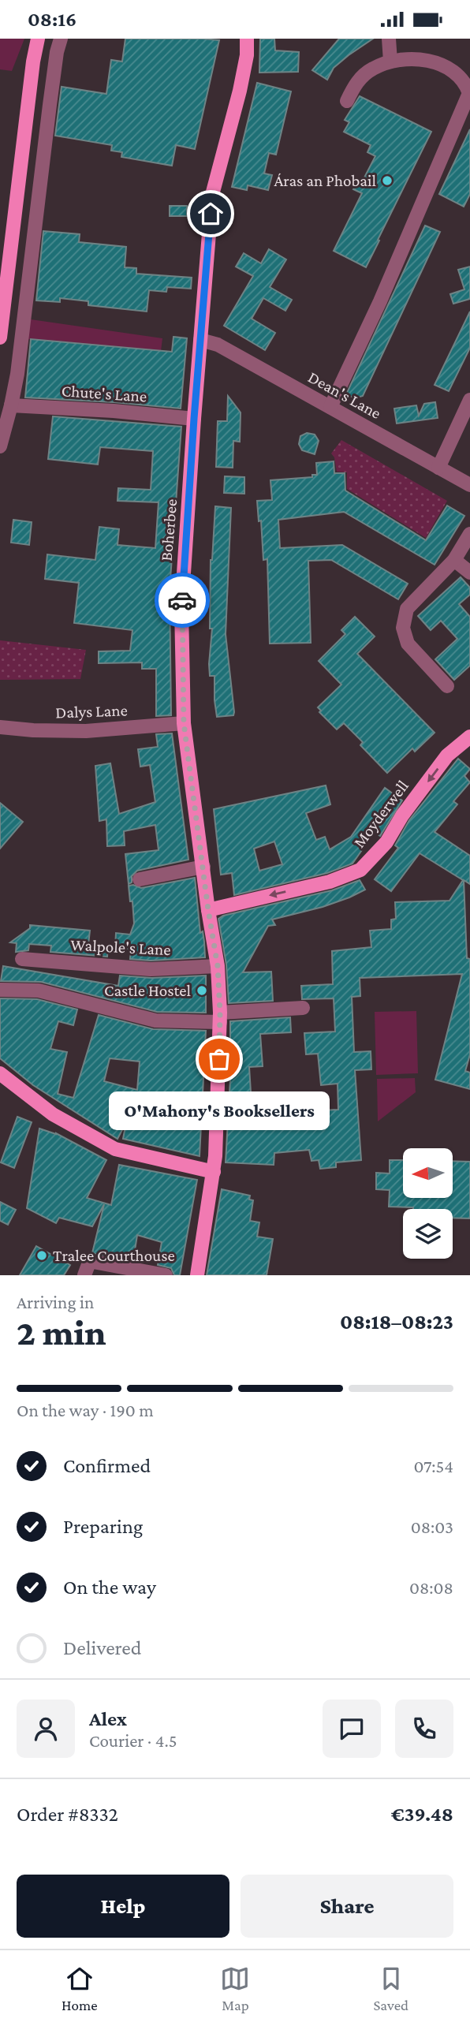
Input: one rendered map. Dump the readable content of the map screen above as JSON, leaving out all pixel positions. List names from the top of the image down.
{
  "streets": {
    "main road": ["Boherbee", "Moyderwell"],
    "street": [
      "Chute's Lane",
      "Dean's Lane",
      "Dalys Lane",
      "Walpole's Lane"
    ]
  },
  "crossings": [
    ["Chute's Lane", "Boherbee"],
    ["Dean's Lane", "Boherbee"],
    ["Boherbee", "Dalys Lane"],
    ["Boherbee", "Moyderwell"],
    ["Boherbee", "Walpole's Lane"]
  ],
  "one_way": ["Moyderwell"],
  "places": [
    "Áras an Phobail",
    "Castle Hostel",
    "O'Mahony's Booksellers",
    "Tralee Courthouse"
  ],
  "north": "left",
  "page": {
    "status": "08:16",
    "bubble": "O'Mahony's Booksellers",
    "heading": ["2 min", "Arriving in", "08:18–08:23"],
    "panel": [
      "Alex",
      "Courier · 4.5",
      "Order #8332",
      "€39.48"
    ],
    "bar": "On the way · 190 m",
    "list": [
      ["Confirmed", "07:54"],
      ["Preparing", "08:03"],
      ["On the way", "08:08"],
      "Delivered"
    ],
    "buttons": ["Help", "Share"],
    "tabs": ["Home", "Map", "Saved"]
  }
}
